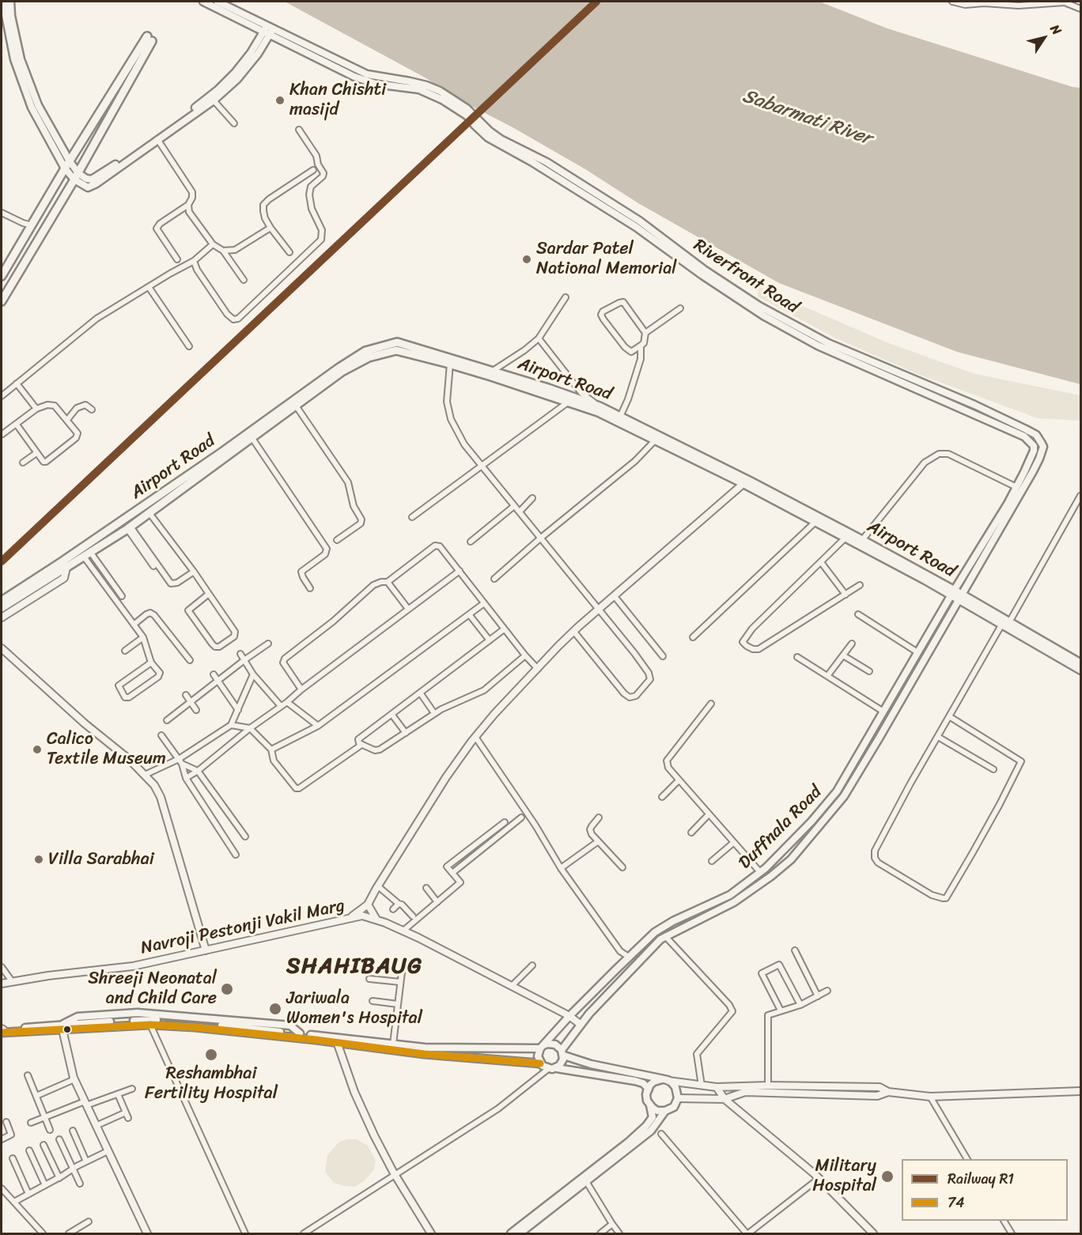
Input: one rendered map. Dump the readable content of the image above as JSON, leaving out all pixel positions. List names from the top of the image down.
{
  "streets": {
    "main road": ["Riverfront Road", "Airport Road", "Duffnala Road"],
    "street": ["Navroji Pestonji Vakil Marg"]
  },
  "crossings": [
    ["Riverfront Road", "Airport Road"],
    ["Riverfront Road", "Duffnala Road"],
    ["Airport Road", "Duffnala Road"],
    ["Duffnala Road", "Navroji Pestonji Vakil Marg"]
  ],
  "districts": ["SHAHIBAUG"],
  "water": ["Sabarmati River"],
  "places": [
    "Khan Chishti masijd",
    "Sardar Patel National Memorial",
    "Calico Textile Museum",
    "Villa Sarabhai",
    "Shreeji Neonatal and Child Care",
    "Jariwala Women's Hospital",
    "Reshambhai Fertility Hospital",
    "Military Hospital"
  ],
  "lines": ["rail line R1", "transit line 74"],
  "legend": ["Railway R1", "74"],
  "north": "top right"
}
